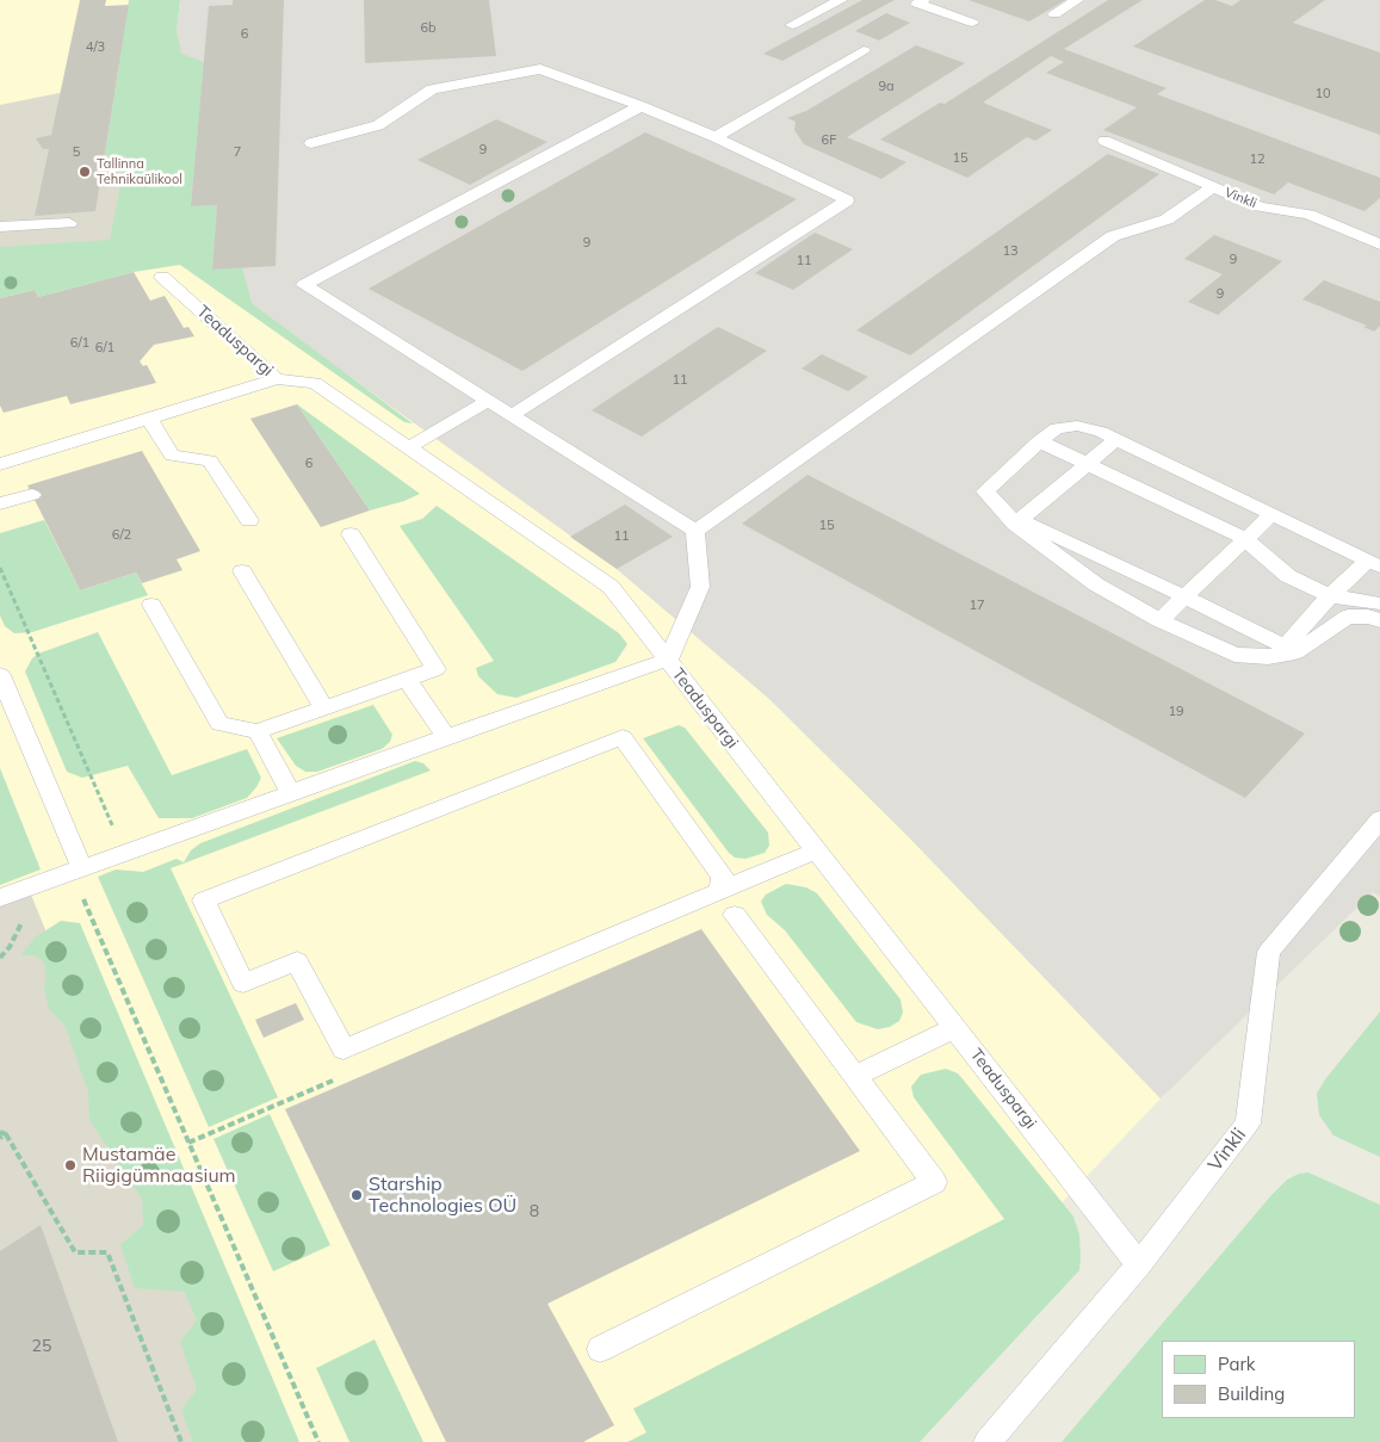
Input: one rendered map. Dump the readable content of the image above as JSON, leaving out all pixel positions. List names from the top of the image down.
{
  "streets": {
    "lane": ["Vinkli", "Teaduspargi"]
  },
  "crossings": [
    ["Vinkli", "Teaduspargi"]
  ],
  "places": ["Tallinna Tehnikaülikool", "Mustamäe Riigigümnaasium", "Starship Technologies OÜ"],
  "house_numbers": [
    "6b",
    "6",
    "4/3",
    "9a",
    "10",
    "6F",
    "9",
    "5",
    "7",
    "15",
    "12",
    "9",
    "13",
    "9",
    "11",
    "9",
    "6/1",
    "6/1",
    "11",
    "6",
    "15",
    "6/2",
    "11",
    "17",
    "19",
    "8",
    "25"
  ],
  "legend": ["Park", "Building"]
}
